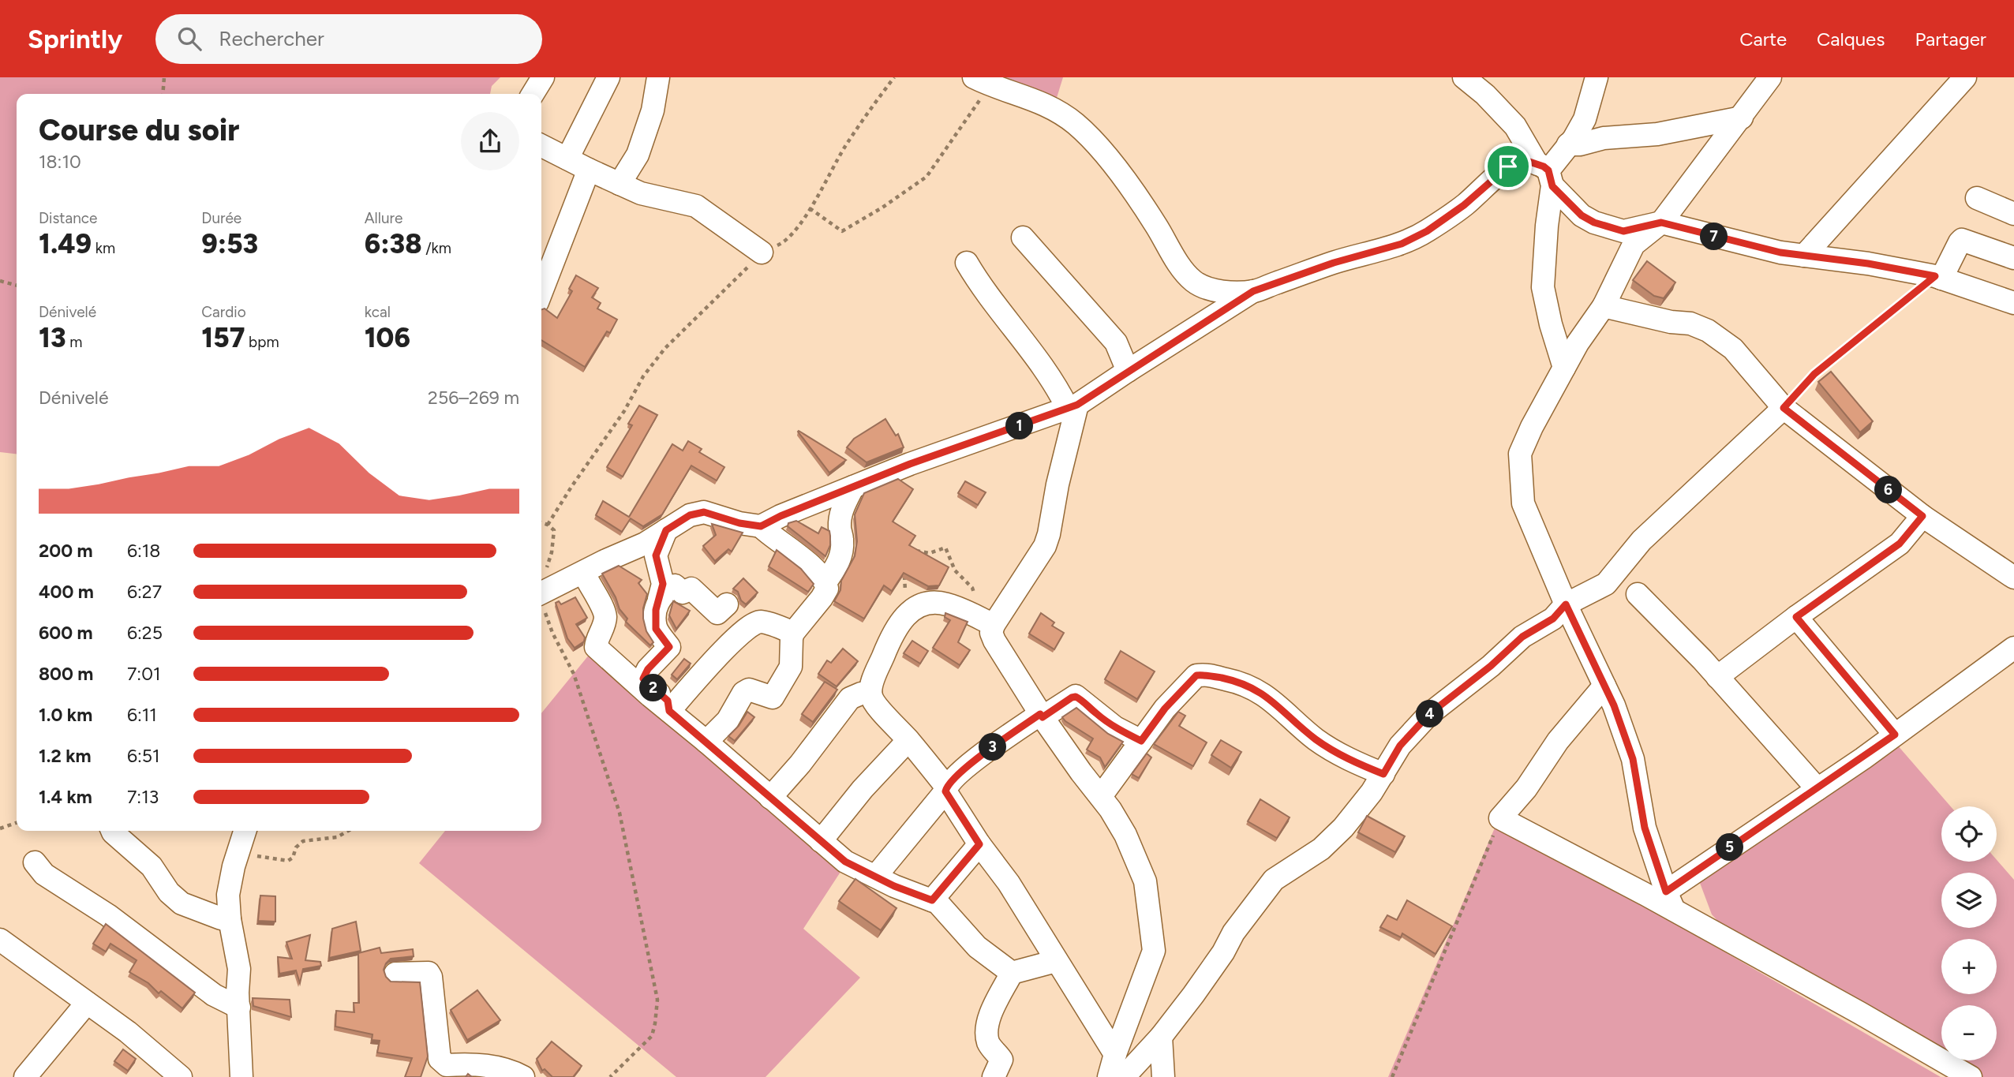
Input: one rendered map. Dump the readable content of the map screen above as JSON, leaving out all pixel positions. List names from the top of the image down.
{
  "page": {
    "header": "Sprintly",
    "search": "Rechercher",
    "nav": ["Carte", "Calques", "Partager"],
    "heading": ["Course du soir", "18:10"],
    "stats": [
      ["Distance", "1.49 km"],
      ["Durée", "9:53"],
      ["Allure", "6:38 /km"],
      ["Dénivelé", "13 m"],
      ["Cardio", "157 bpm"],
      ["kcal", "106"]
    ],
    "pins": [
      "7",
      "1",
      "6",
      "2",
      "4",
      "3",
      "5"
    ],
    "chart": ["Dénivelé", "256–269 m"],
    "list": [
      {
        "name": "200 m",
        "note": "6:18"
      },
      {
        "name": "400 m",
        "note": "6:27"
      },
      {
        "name": "600 m",
        "note": "6:25"
      },
      {
        "name": "800 m",
        "note": "7:01"
      },
      {
        "name": "1.0 km",
        "note": "6:11"
      },
      {
        "name": "1.2 km",
        "note": "6:51"
      },
      {
        "name": "1.4 km",
        "note": "7:13"
      }
    ],
    "map_buttons": ["+", "−"]
  }
}
